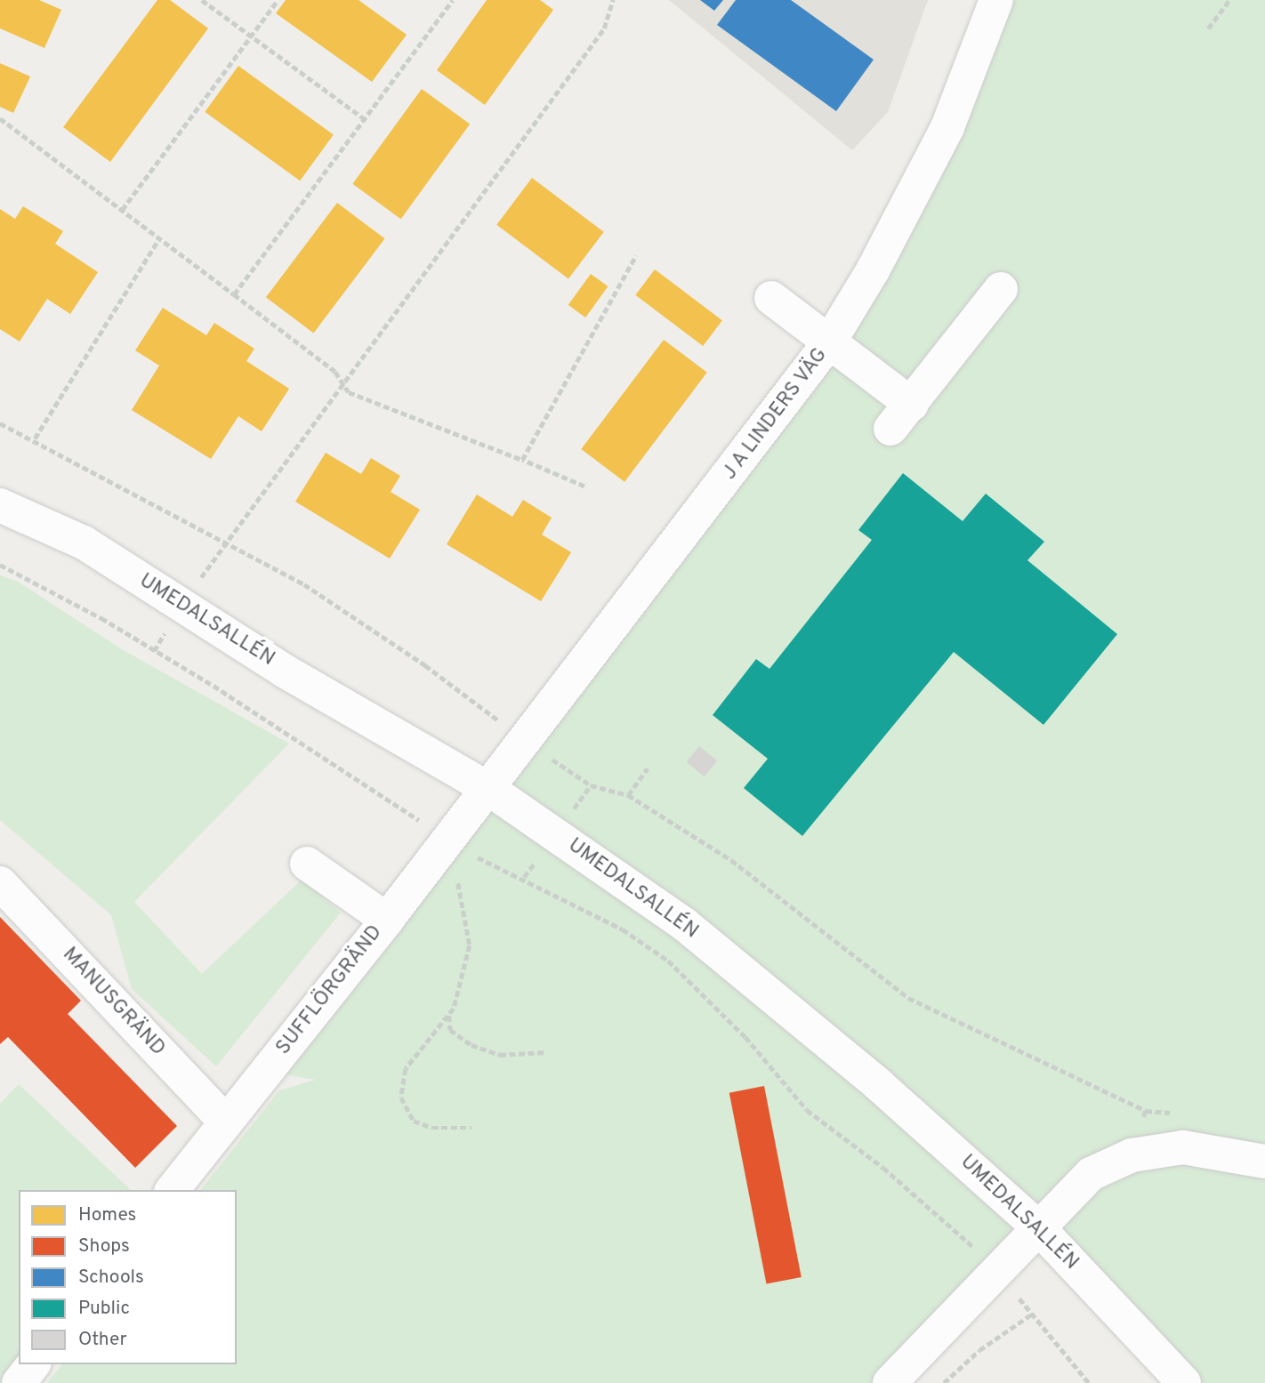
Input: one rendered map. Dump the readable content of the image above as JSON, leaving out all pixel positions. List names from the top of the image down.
{
  "streets": {
    "street": [
      "J A LINDERS VÄG",
      "UMEDALSALLÉN",
      "SUFFLÖRGRÄND",
      "MANUSGRÄND"
    ]
  },
  "crossings": [
    ["J A LINDERS VÄG", "UMEDALSALLÉN"],
    ["J A LINDERS VÄG", "SUFFLÖRGRÄND"],
    ["UMEDALSALLÉN", "SUFFLÖRGRÄND"],
    ["SUFFLÖRGRÄND", "MANUSGRÄND"]
  ],
  "legend": [
    "Homes",
    "Shops",
    "Schools",
    "Public",
    "Other"
  ]
}
